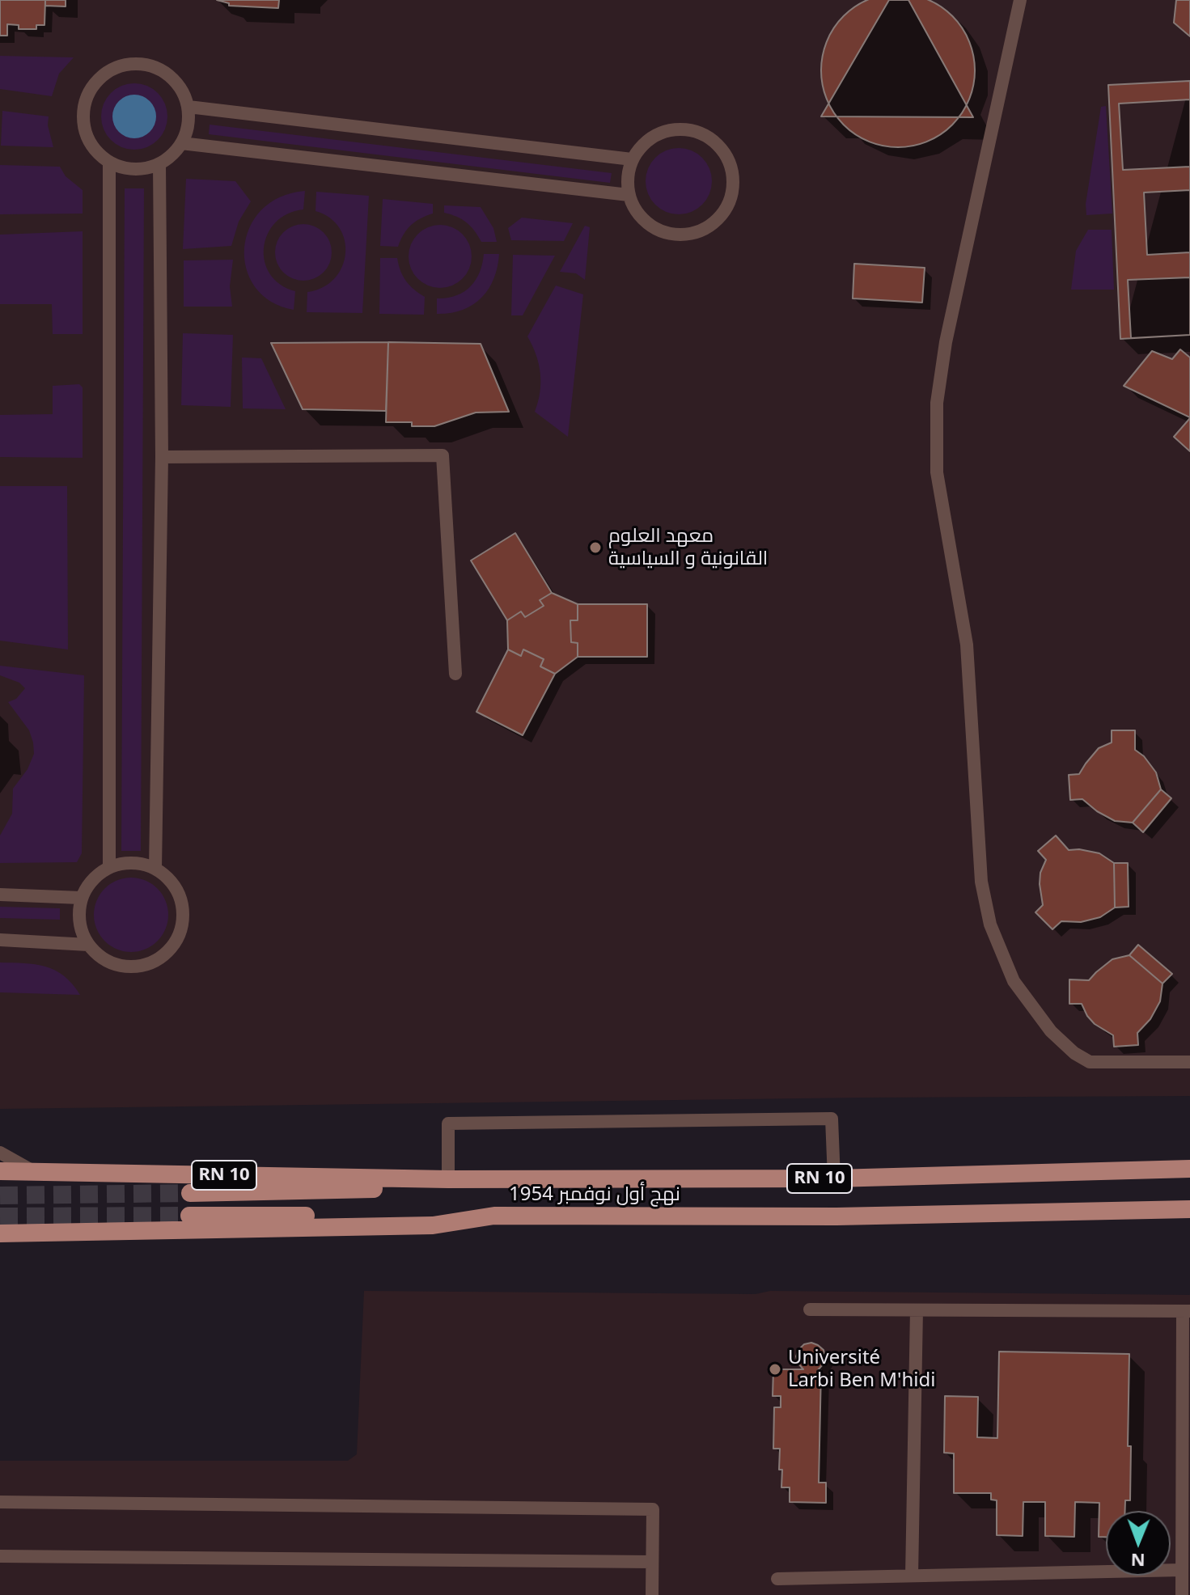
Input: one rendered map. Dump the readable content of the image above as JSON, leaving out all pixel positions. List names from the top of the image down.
{
  "streets": {
    "main road": ["RN 10", "نهج أول نوفمبر 1954"]
  },
  "crossings": [
    ["RN 10", "نهج أول نوفمبر 1954"]
  ],
  "places": ["معهد العلوم القانونية و السياسية", "Université Larbi Ben M'hidi"],
  "north": "bottom"
}
